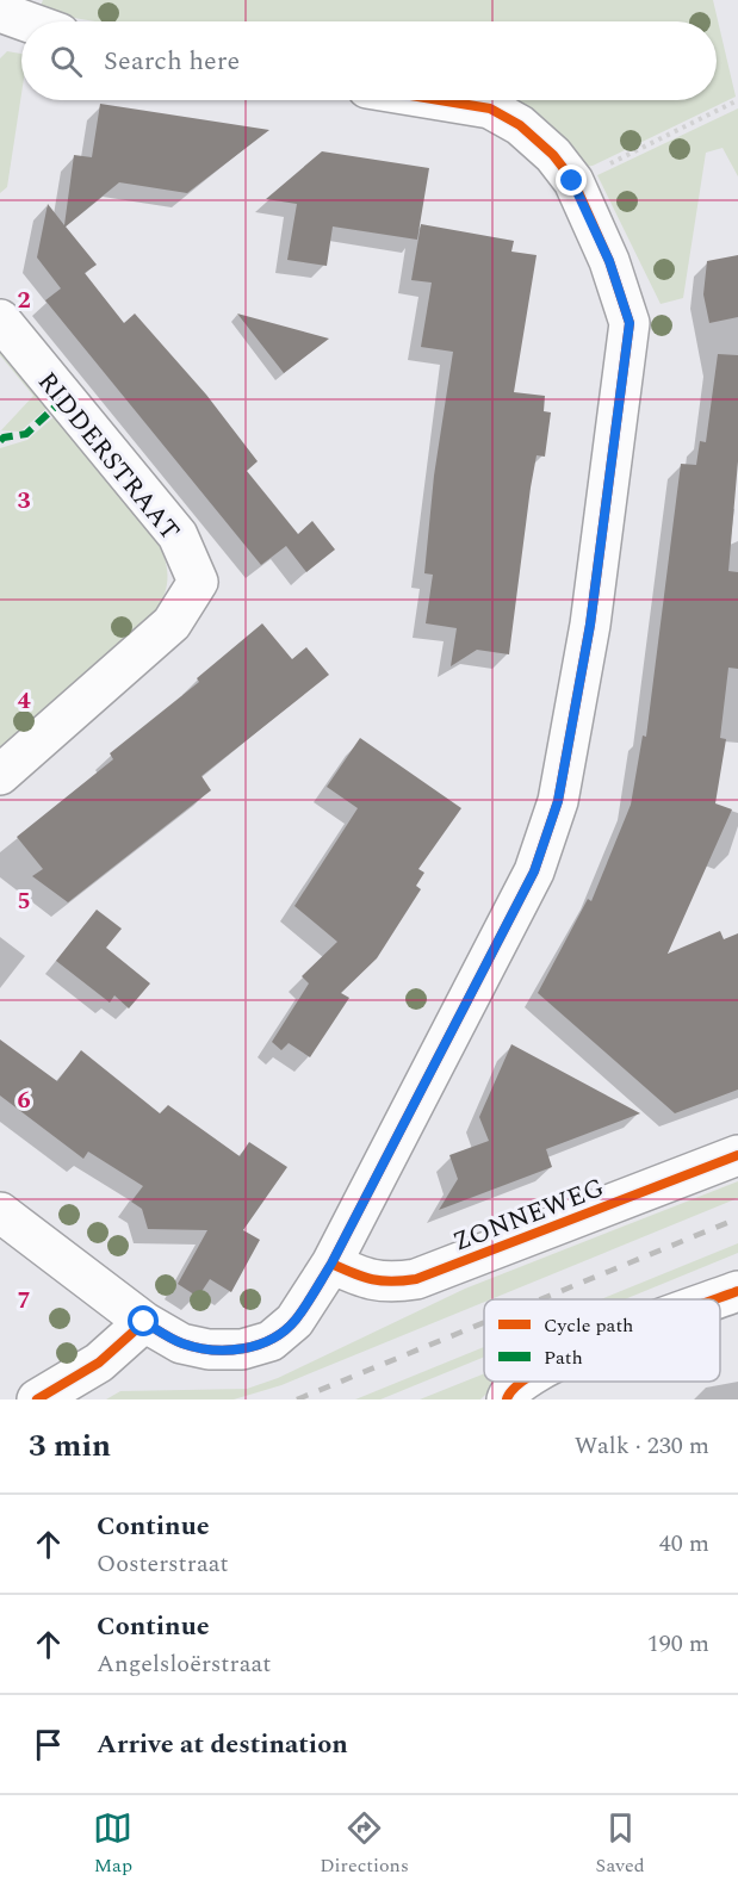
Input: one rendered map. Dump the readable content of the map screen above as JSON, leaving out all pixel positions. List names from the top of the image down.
{
  "streets": {
    "street": ["RIDDERSTRAAT", "ZONNEWEG"]
  },
  "legend": ["Cycle path", "Path"],
  "page": {
    "search": "Search here",
    "heading": ["3 min", "Walk · 230 m"],
    "list": [
      ["Continue", "Oosterstraat", "40 m"],
      ["Continue", "Angelsloërstraat", "190 m"],
      "Arrive at destination"
    ],
    "nav": ["Map", "Directions", "Saved"]
  },
  "grid": {
    "rows": [
      "2",
      "3",
      "4",
      "5",
      "6",
      "7"
    ]
  }
}
